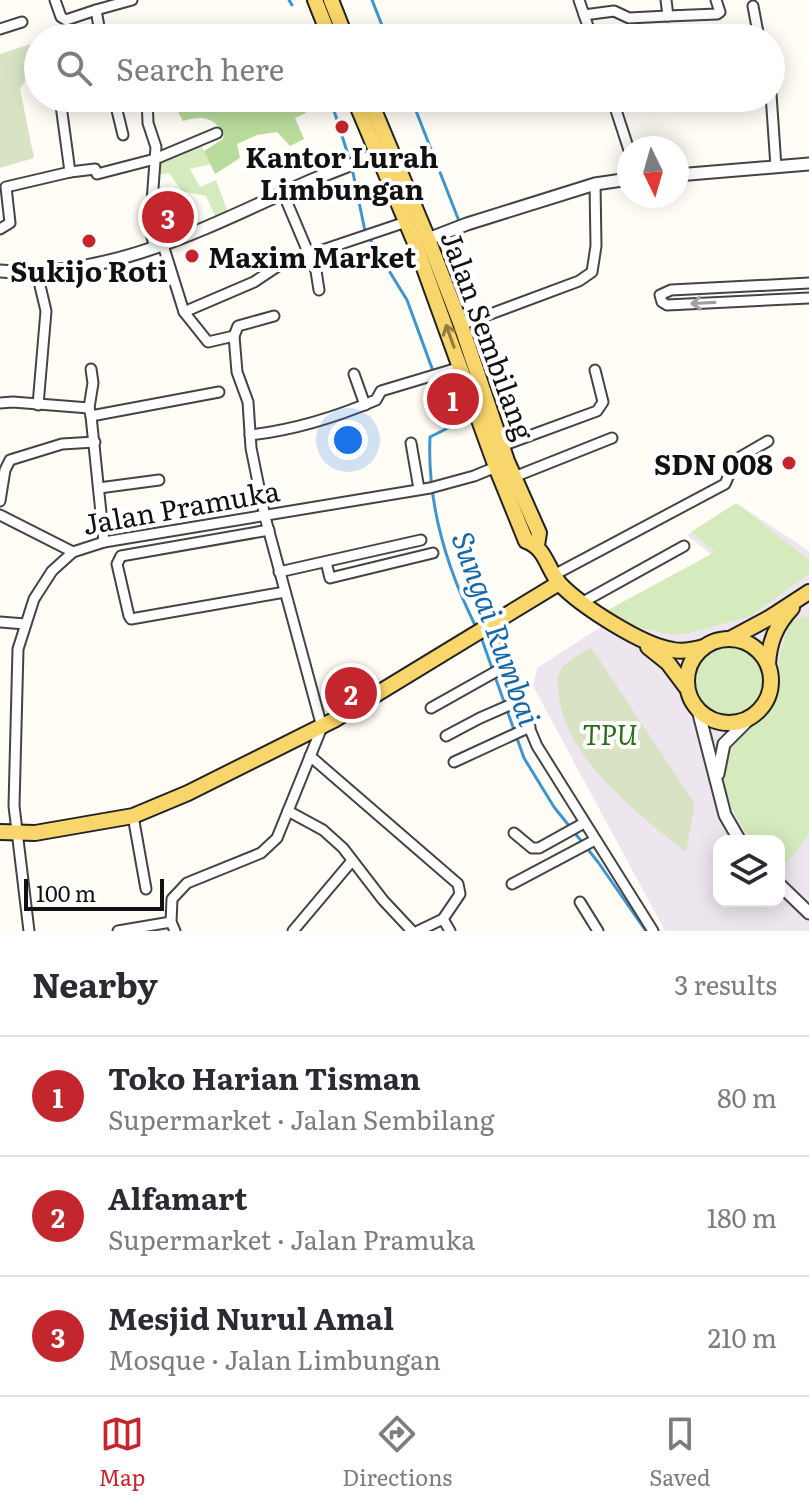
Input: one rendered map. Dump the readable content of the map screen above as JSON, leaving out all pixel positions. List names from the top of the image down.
{
  "streets": {
    "main road": ["Jalan Sembilang"],
    "street": ["Jalan Pramuka"]
  },
  "crossings": [
    ["Jalan Sembilang", "Jalan Pramuka"]
  ],
  "water": ["Sungai Rumbai"],
  "parks": ["TPU"],
  "places": [
    "Kantor Lurah Limbungan",
    "Sukijo Roti",
    "Maxim Market",
    "SDN 008"
  ],
  "scale_bar": "100 m",
  "north": "bottom",
  "page": {
    "search": "Search here",
    "pins": ["3", "1", "2"],
    "scale": "100 m",
    "heading": ["Nearby", "3 results"],
    "list": [
      {
        "mark": "1",
        "name": "Toko Harian Tisman",
        "note": "Supermarket · Jalan Sembilang",
        "value": "80 m"
      },
      {
        "mark": "2",
        "name": "Alfamart",
        "note": "Supermarket · Jalan Pramuka",
        "value": "180 m"
      },
      {
        "mark": "3",
        "name": "Mesjid Nurul Amal",
        "note": "Mosque · Jalan Limbungan",
        "value": "210 m"
      }
    ],
    "nav": ["Map", "Directions", "Saved"]
  }
}
